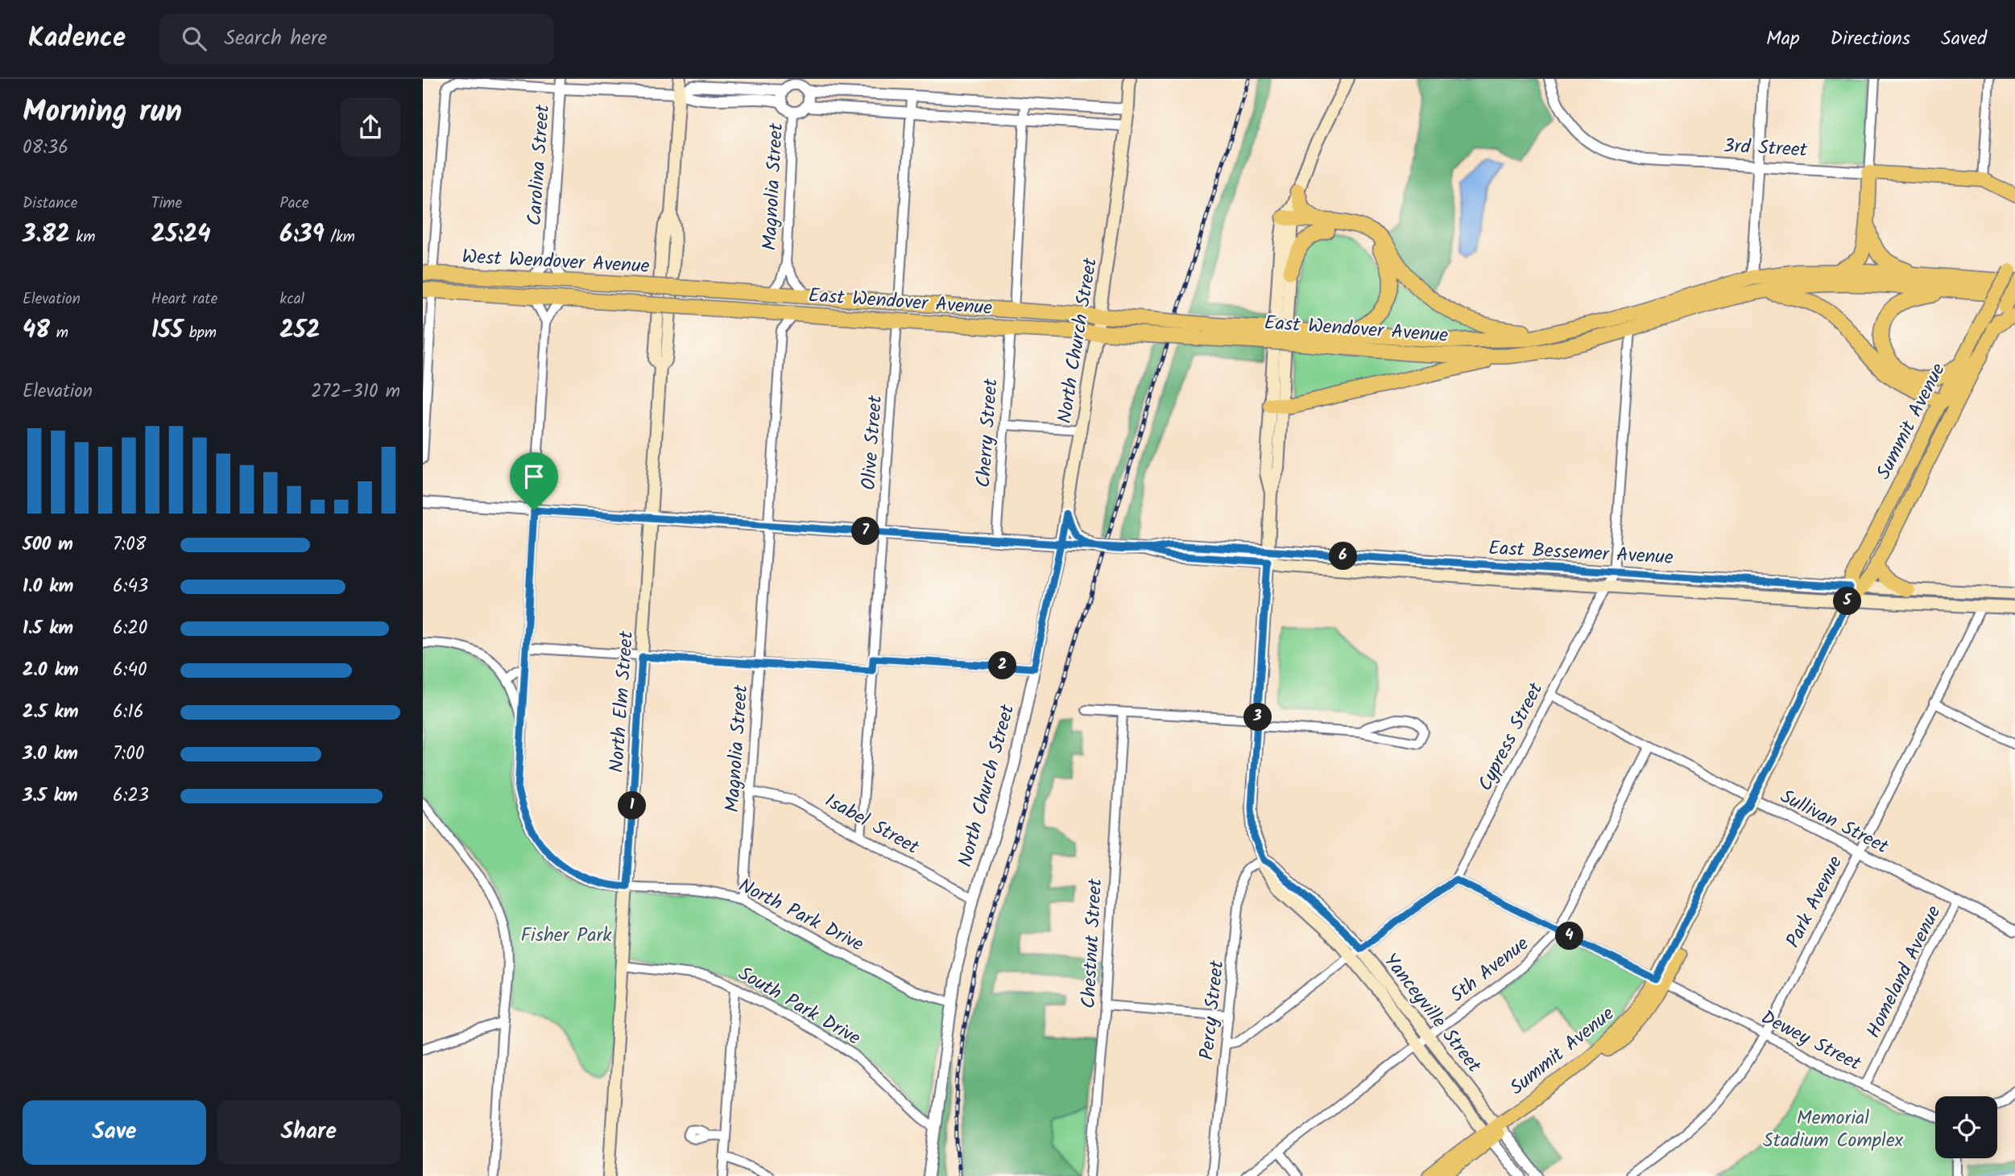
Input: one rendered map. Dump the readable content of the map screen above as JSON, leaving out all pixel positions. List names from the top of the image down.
{
  "streets": {
    "highway": ["West Wendover Avenue", "East Wendover Avenue"],
    "main road": [
      "3rd Street",
      "North Church Street",
      "Summit Avenue",
      "East Bessemer Avenue",
      "North Elm Street",
      "Yanceyville Street"
    ],
    "street": [
      "Carolina Street",
      "Magnolia Street",
      "Cherry Street",
      "Olive Street",
      "Cypress Street",
      "Sullivan Street",
      "Isabel Street",
      "Park Avenue",
      "North Park Drive",
      "Chestnut Street",
      "5th Avenue",
      "Homeland Avenue",
      "South Park Drive",
      "Percy Street",
      "Dewey Street"
    ]
  },
  "crossings": [
    ["Carolina Street", "West Wendover Avenue"],
    ["Magnolia Street", "East Wendover Avenue"],
    ["Magnolia Street", "East Bessemer Avenue"],
    ["Magnolia Street", "Isabel Street"],
    ["Magnolia Street", "North Park Drive"],
    ["West Wendover Avenue", "East Wendover Avenue"],
    ["East Wendover Avenue", "North Church Street"],
    ["East Wendover Avenue", "Summit Avenue"],
    ["East Wendover Avenue", "Cherry Street"],
    ["East Wendover Avenue", "Olive Street"],
    ["East Wendover Avenue", "Cypress Street"],
    ["North Church Street", "East Bessemer Avenue"],
    ["North Church Street", "Isabel Street"],
    ["North Church Street", "North Park Drive"],
    ["North Church Street", "South Park Drive"],
    ["Summit Avenue", "East Bessemer Avenue"],
    ["Summit Avenue", "Sullivan Street"],
    ["Summit Avenue", "Yanceyville Street"],
    ["Summit Avenue", "Dewey Street"],
    ["Cherry Street", "East Bessemer Avenue"],
    ["Olive Street", "East Bessemer Avenue"],
    ["Olive Street", "Isabel Street"],
    ["East Bessemer Avenue", "North Elm Street"],
    ["East Bessemer Avenue", "Cypress Street"],
    ["East Bessemer Avenue", "Park Avenue"],
    ["East Bessemer Avenue", "Yanceyville Street"],
    ["North Elm Street", "North Park Drive"],
    ["North Elm Street", "South Park Drive"],
    ["Cypress Street", "Sullivan Street"],
    ["Cypress Street", "Percy Street"],
    ["Cypress Street", "Yanceyville Street"],
    ["Cypress Street", "Dewey Street"],
    ["Sullivan Street", "Park Avenue"],
    ["Sullivan Street", "5th Avenue"],
    ["Sullivan Street", "Homeland Avenue"],
    ["Park Avenue", "Dewey Street"],
    ["5th Avenue", "Yanceyville Street"],
    ["5th Avenue", "Dewey Street"],
    ["Homeland Avenue", "Dewey Street"],
    ["Percy Street", "Yanceyville Street"]
  ],
  "parks": ["Fisher Park", "Memorial Stadium Complex"],
  "page": {
    "header": "Kadence",
    "search": "Search here",
    "nav": ["Map", "Directions", "Saved"],
    "heading": ["Morning run", "08:36"],
    "stats": [
      ["Distance", "3.82 km"],
      ["Time", "25:24"],
      ["Pace", "6:39 /km"],
      ["Elevation", "48 m"],
      ["Heart rate", "155 bpm"],
      ["kcal", "252"]
    ],
    "chart": ["Elevation", "272–310 m"],
    "pins": [
      "7",
      "6",
      "5",
      "2",
      "3",
      "1",
      "4"
    ],
    "list": [
      {
        "name": "500 m",
        "note": "7:08"
      },
      {
        "name": "1.0 km",
        "note": "6:43"
      },
      {
        "name": "1.5 km",
        "note": "6:20"
      },
      {
        "name": "2.0 km",
        "note": "6:40"
      },
      {
        "name": "2.5 km",
        "note": "6:16"
      },
      {
        "name": "3.0 km",
        "note": "7:00"
      },
      {
        "name": "3.5 km",
        "note": "6:23"
      }
    ],
    "buttons": ["Save", "Share"]
  }
}
